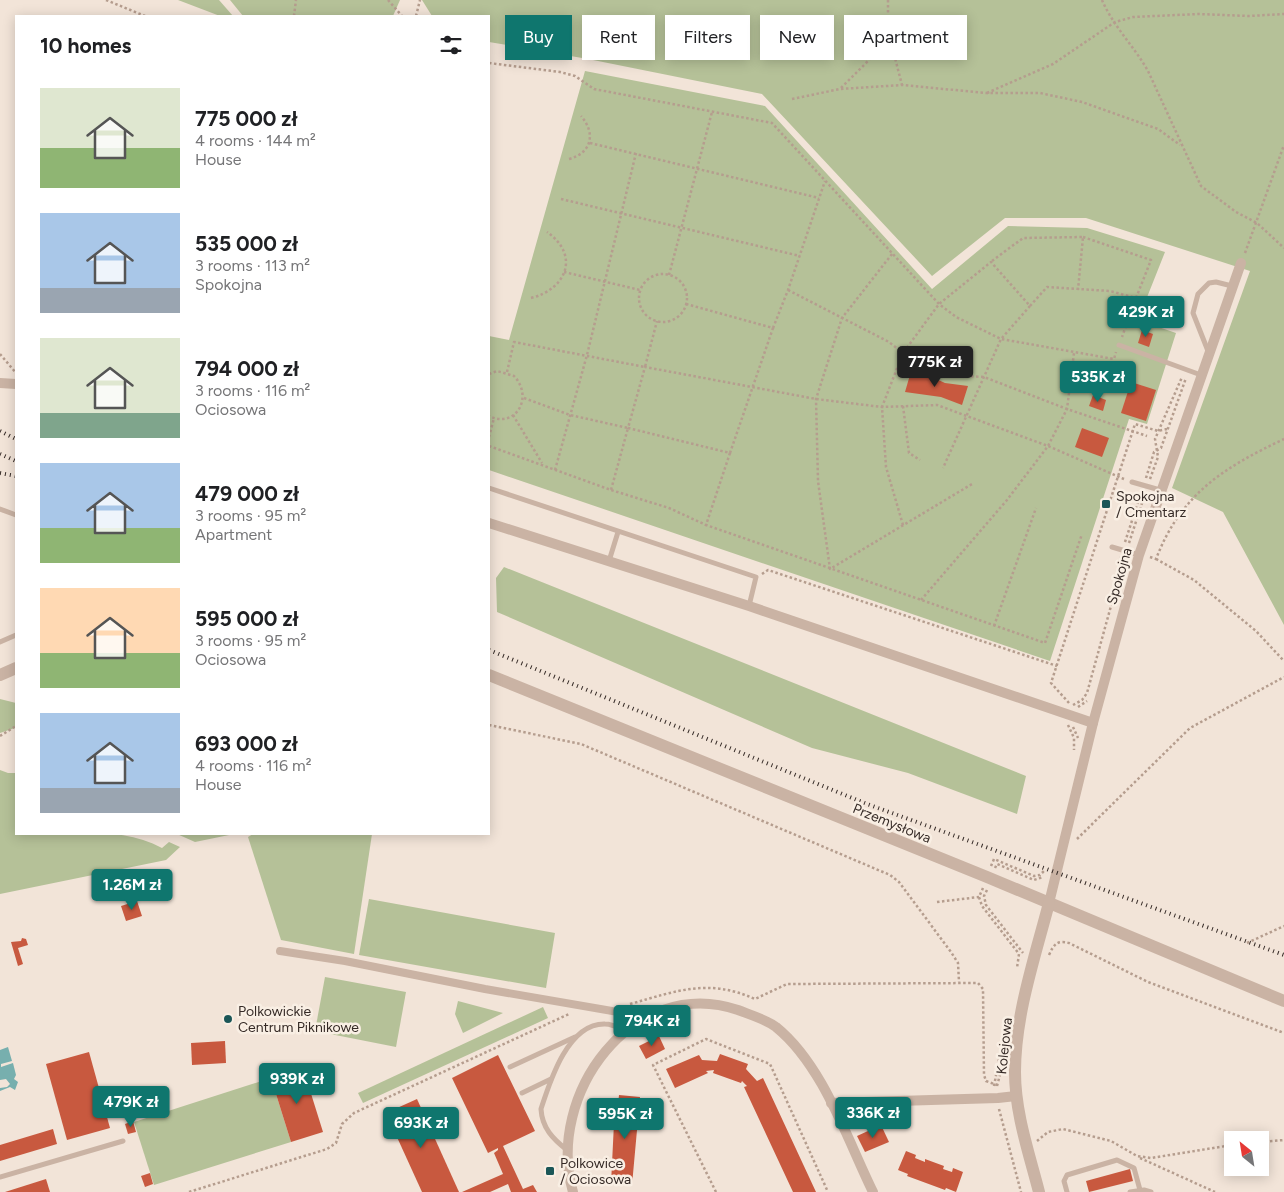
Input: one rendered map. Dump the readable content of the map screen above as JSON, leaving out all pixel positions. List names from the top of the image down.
{
  "streets": {
    "street": ["Spokojna", "Przemysłowa", "Kolejowa"]
  },
  "crossings": [
    ["Spokojna", "Przemysłowa"],
    ["Spokojna", "Kolejowa"],
    ["Przemysłowa", "Kolejowa"]
  ],
  "places": {
    "transit": ["Spokojna / Cmentarz", "Polkowice / Ociosowa"],
    "other": ["Polkowickie Centrum Piknikowe"]
  },
  "north": "top left",
  "page": {
    "chip": [
      "Buy",
      "Rent",
      "Filters",
      "New",
      "Apartment"
    ],
    "heading": "10 homes",
    "list": [
      {
        "name": "775 000 zł",
        "note": "4 rooms · 144 m² · House"
      },
      {
        "name": "535 000 zł",
        "note": "3 rooms · 113 m² · Spokojna"
      },
      {
        "name": "794 000 zł",
        "note": "3 rooms · 116 m² · Ociosowa"
      },
      {
        "name": "479 000 zł",
        "note": "3 rooms · 95 m² · Apartment"
      },
      {
        "name": "595 000 zł",
        "note": "3 rooms · 95 m² · Ociosowa"
      },
      {
        "name": "693 000 zł",
        "note": "4 rooms · 116 m² · House"
      }
    ],
    "price": [
      "429K zł",
      "775K zł",
      "535K zł",
      "1.26M zł",
      "794K zł",
      "939K zł",
      "479K zł",
      "336K zł",
      "595K zł",
      "693K zł"
    ]
  }
}
